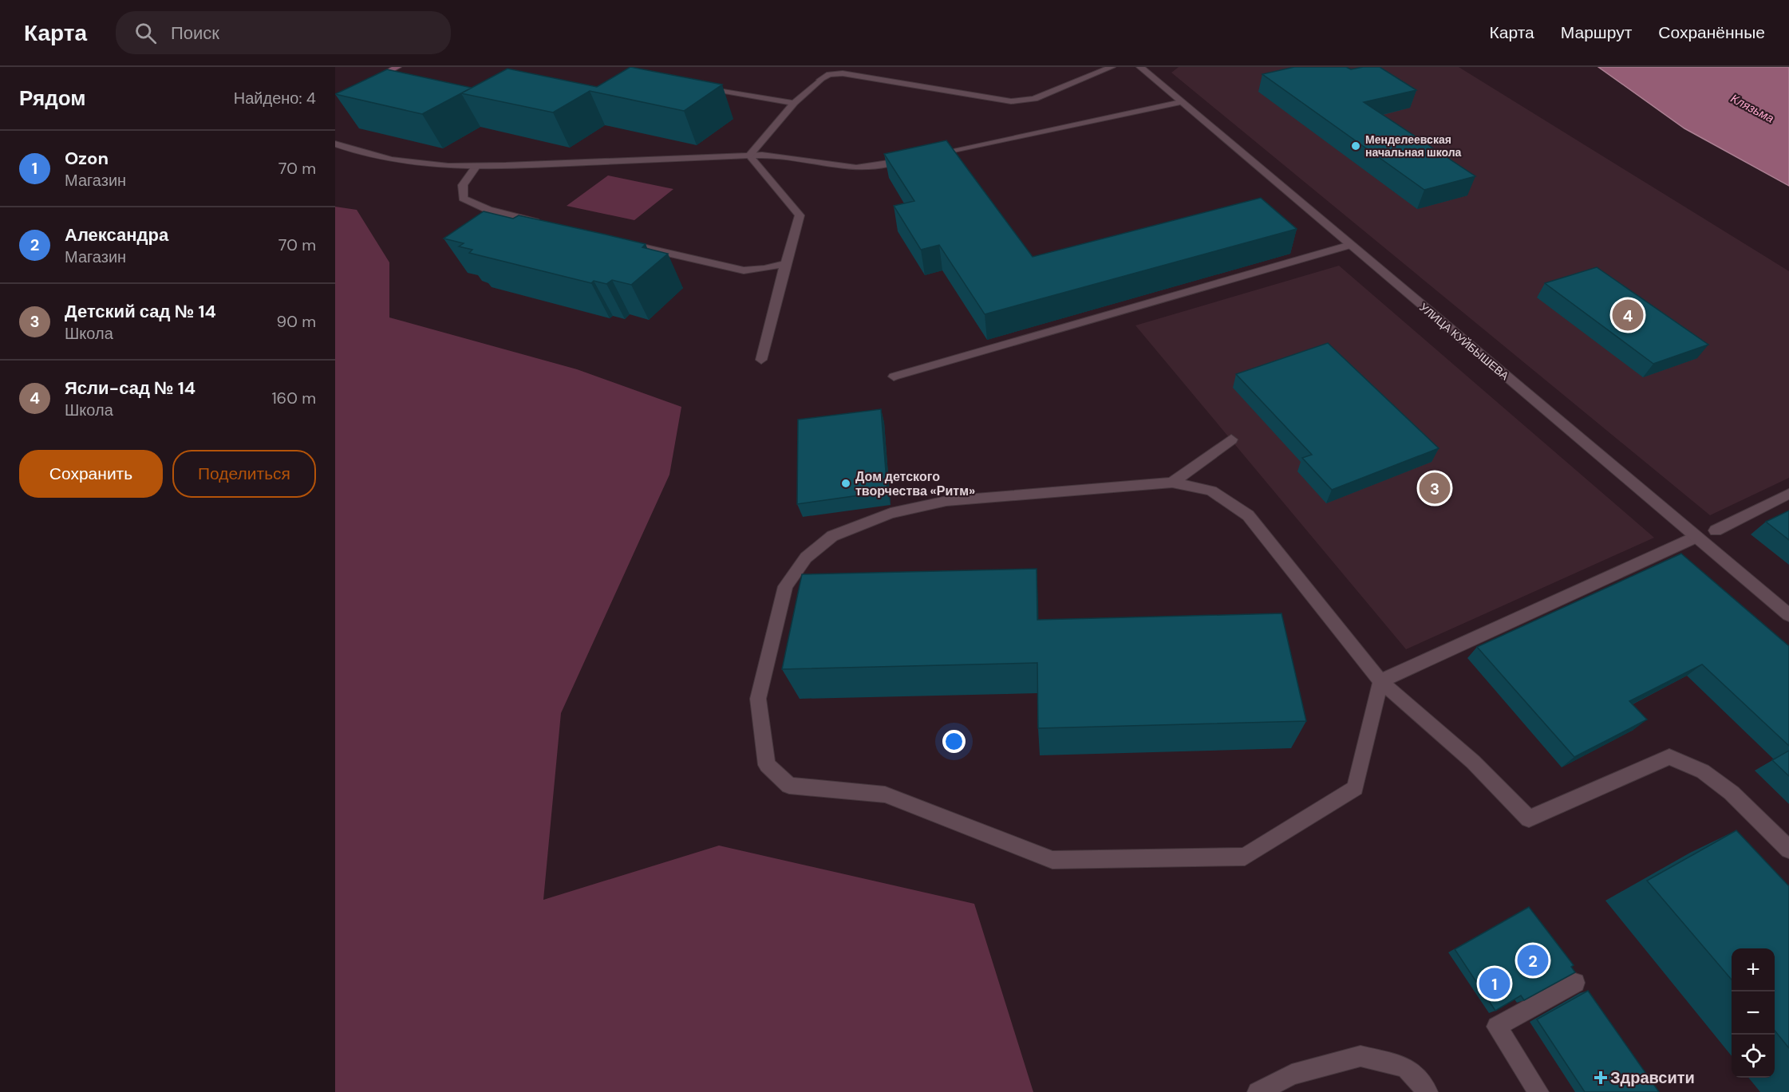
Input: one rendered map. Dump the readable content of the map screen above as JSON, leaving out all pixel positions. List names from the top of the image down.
{
  "streets": {
    "street": ["УЛИЦА КУЙБЫШЕВА"]
  },
  "water": ["Клязьма"],
  "places": {
    "other": ["Менделеевская начальная школа", "Дом детского творчества «Ритм»"],
    "health": ["Здравсити"]
  },
  "page": {
    "header": "Карта",
    "search": "Поиск",
    "nav": ["Карта", "Маршрут", "Сохранённые"],
    "heading": ["Рядом", "Найдено: 4"],
    "list": [
      {
        "mark": "1",
        "name": "Ozon",
        "note": "Магазин",
        "value": "70 m"
      },
      {
        "mark": "2",
        "name": "Александра",
        "note": "Магазин",
        "value": "70 m"
      },
      {
        "mark": "3",
        "name": "Детский сад № 14",
        "note": "Школа",
        "value": "90 m"
      },
      {
        "mark": "4",
        "name": "Ясли-сад № 14",
        "note": "Школа",
        "value": "160 m"
      }
    ],
    "pins": [
      "4",
      "3",
      "2",
      "1"
    ],
    "buttons": ["Сохранить", "Поделиться"],
    "map_buttons": ["+", "−"]
  }
}
